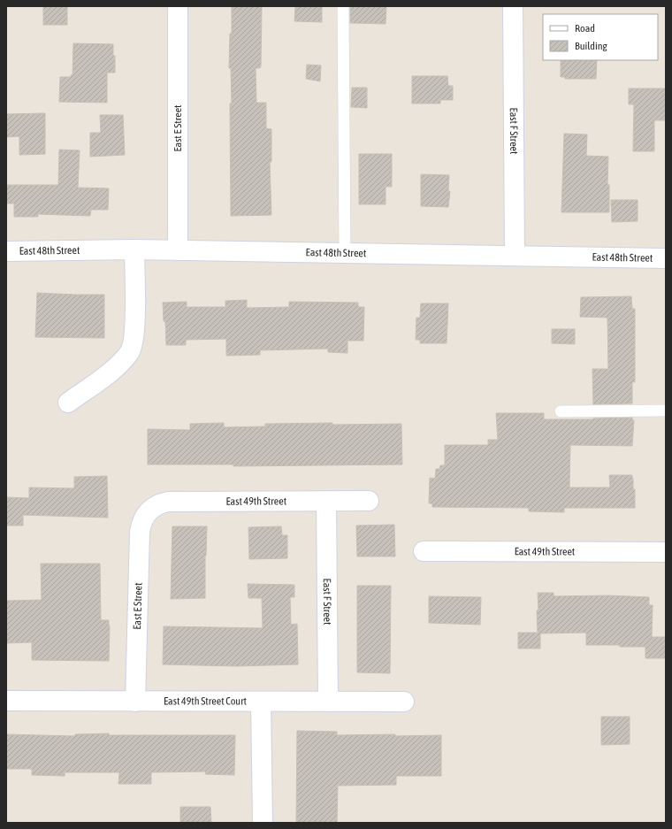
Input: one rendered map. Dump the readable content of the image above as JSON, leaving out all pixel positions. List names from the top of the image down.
{
  "streets": {
    "street": [
      "East E Street",
      "East F Street",
      "East 48th Street",
      "East 49th Street",
      "East 49th Street Court"
    ]
  },
  "crossings": [
    ["East E Street", "East 48th Street"],
    ["East E Street", "East 49th Street"],
    ["East E Street", "East 49th Street Court"],
    ["East F Street", "East 48th Street"],
    ["East F Street", "East 49th Street"],
    ["East F Street", "East 49th Street Court"]
  ],
  "legend": ["Road", "Building"]
}
